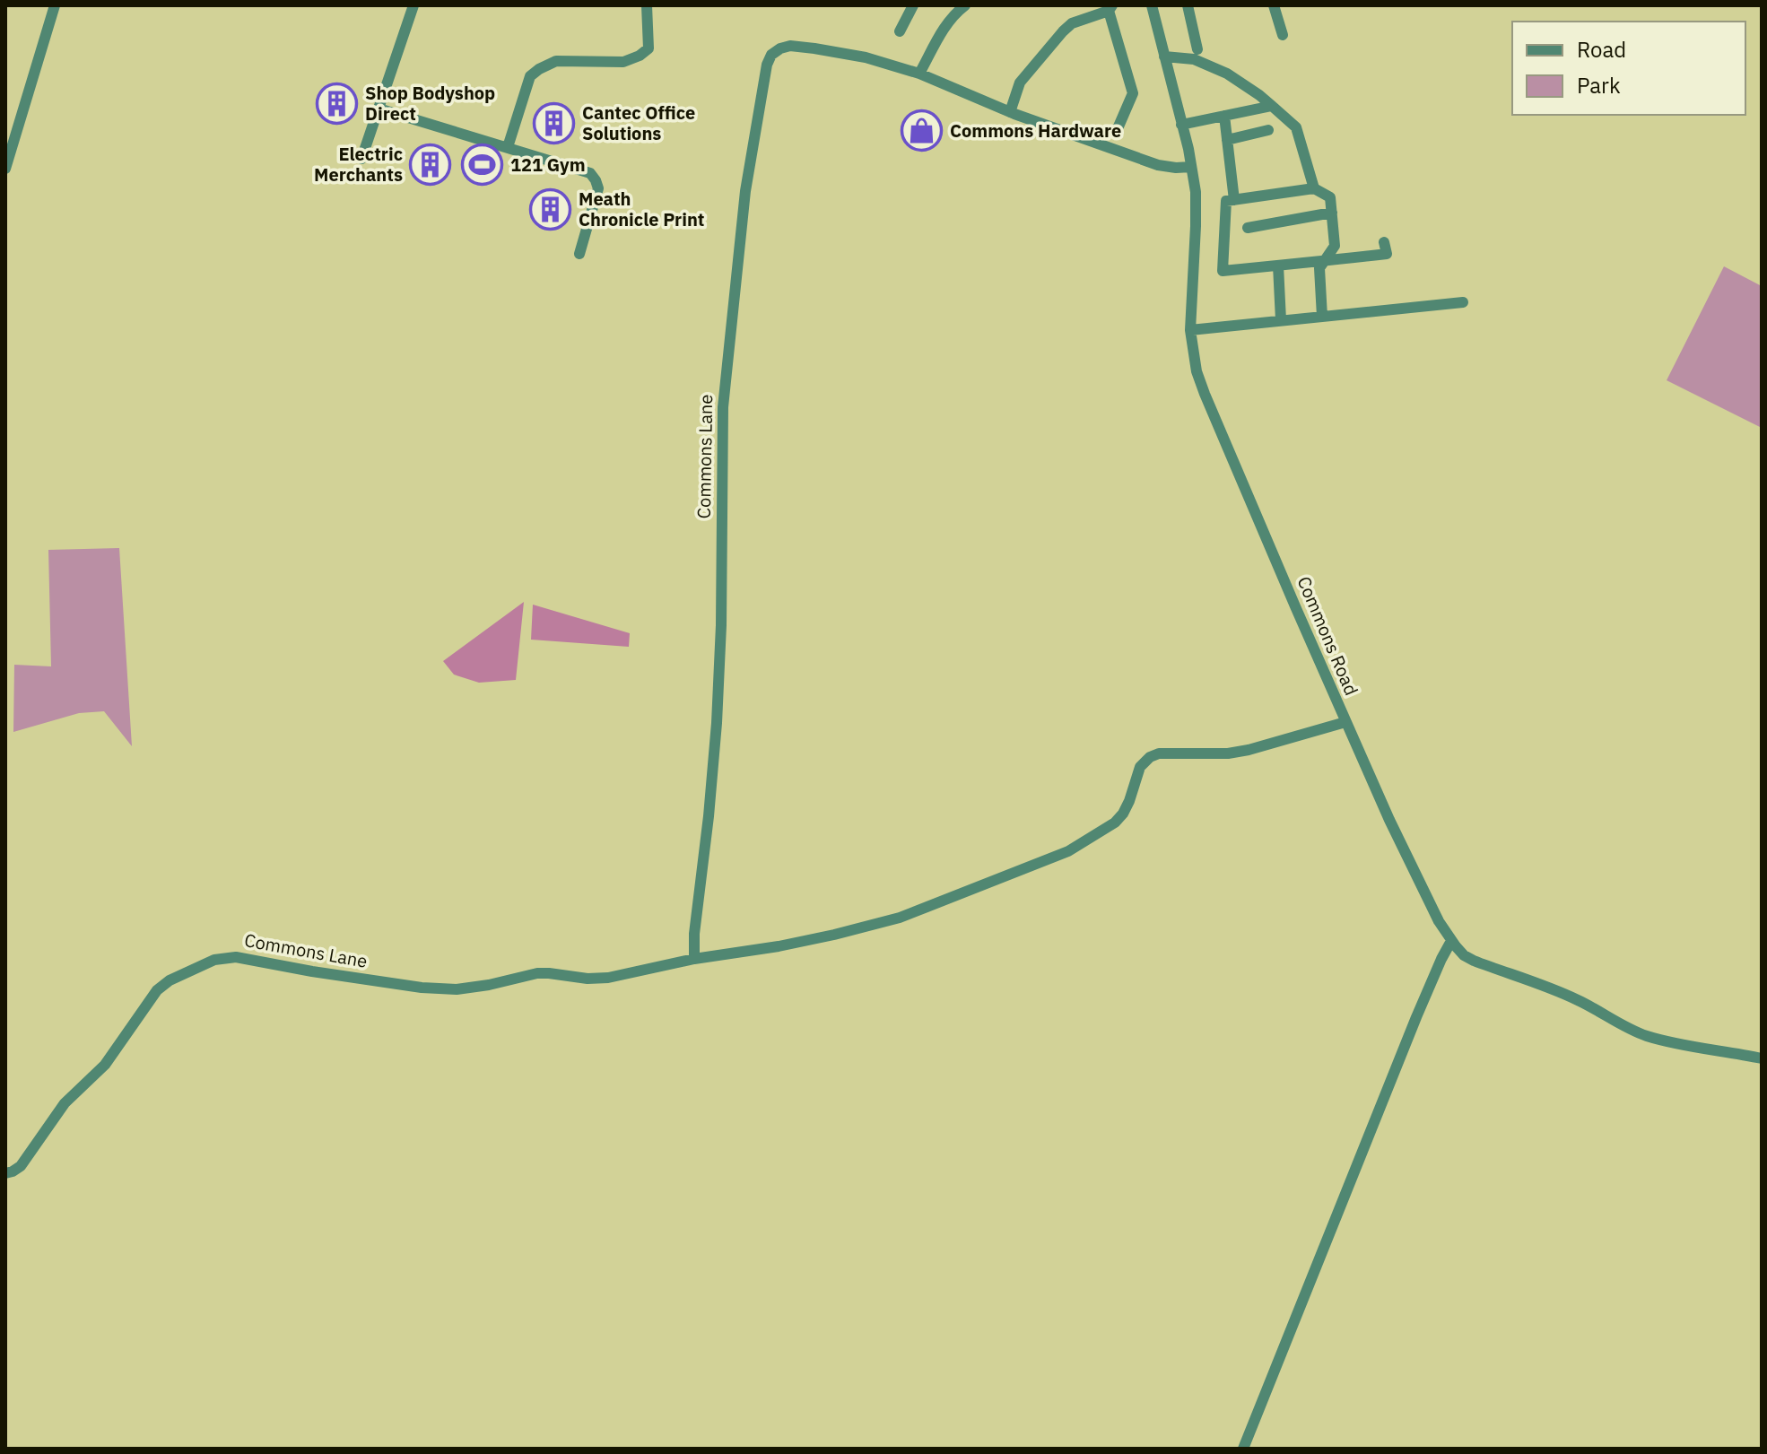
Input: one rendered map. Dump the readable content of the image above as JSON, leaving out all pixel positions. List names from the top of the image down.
{
  "streets": {
    "street": ["Commons Lane", "Commons Road"]
  },
  "crossings": [
    ["Commons Lane", "Commons Road"]
  ],
  "places": {
    "building": [
      "Shop Bodyshop Direct",
      "Cantec Office Solutions",
      "Electric Merchants",
      "Meath Chronicle Print"
    ],
    "shop": ["Commons Hardware"],
    "sports": ["121 Gym"]
  },
  "legend": ["Road", "Park"]
}
